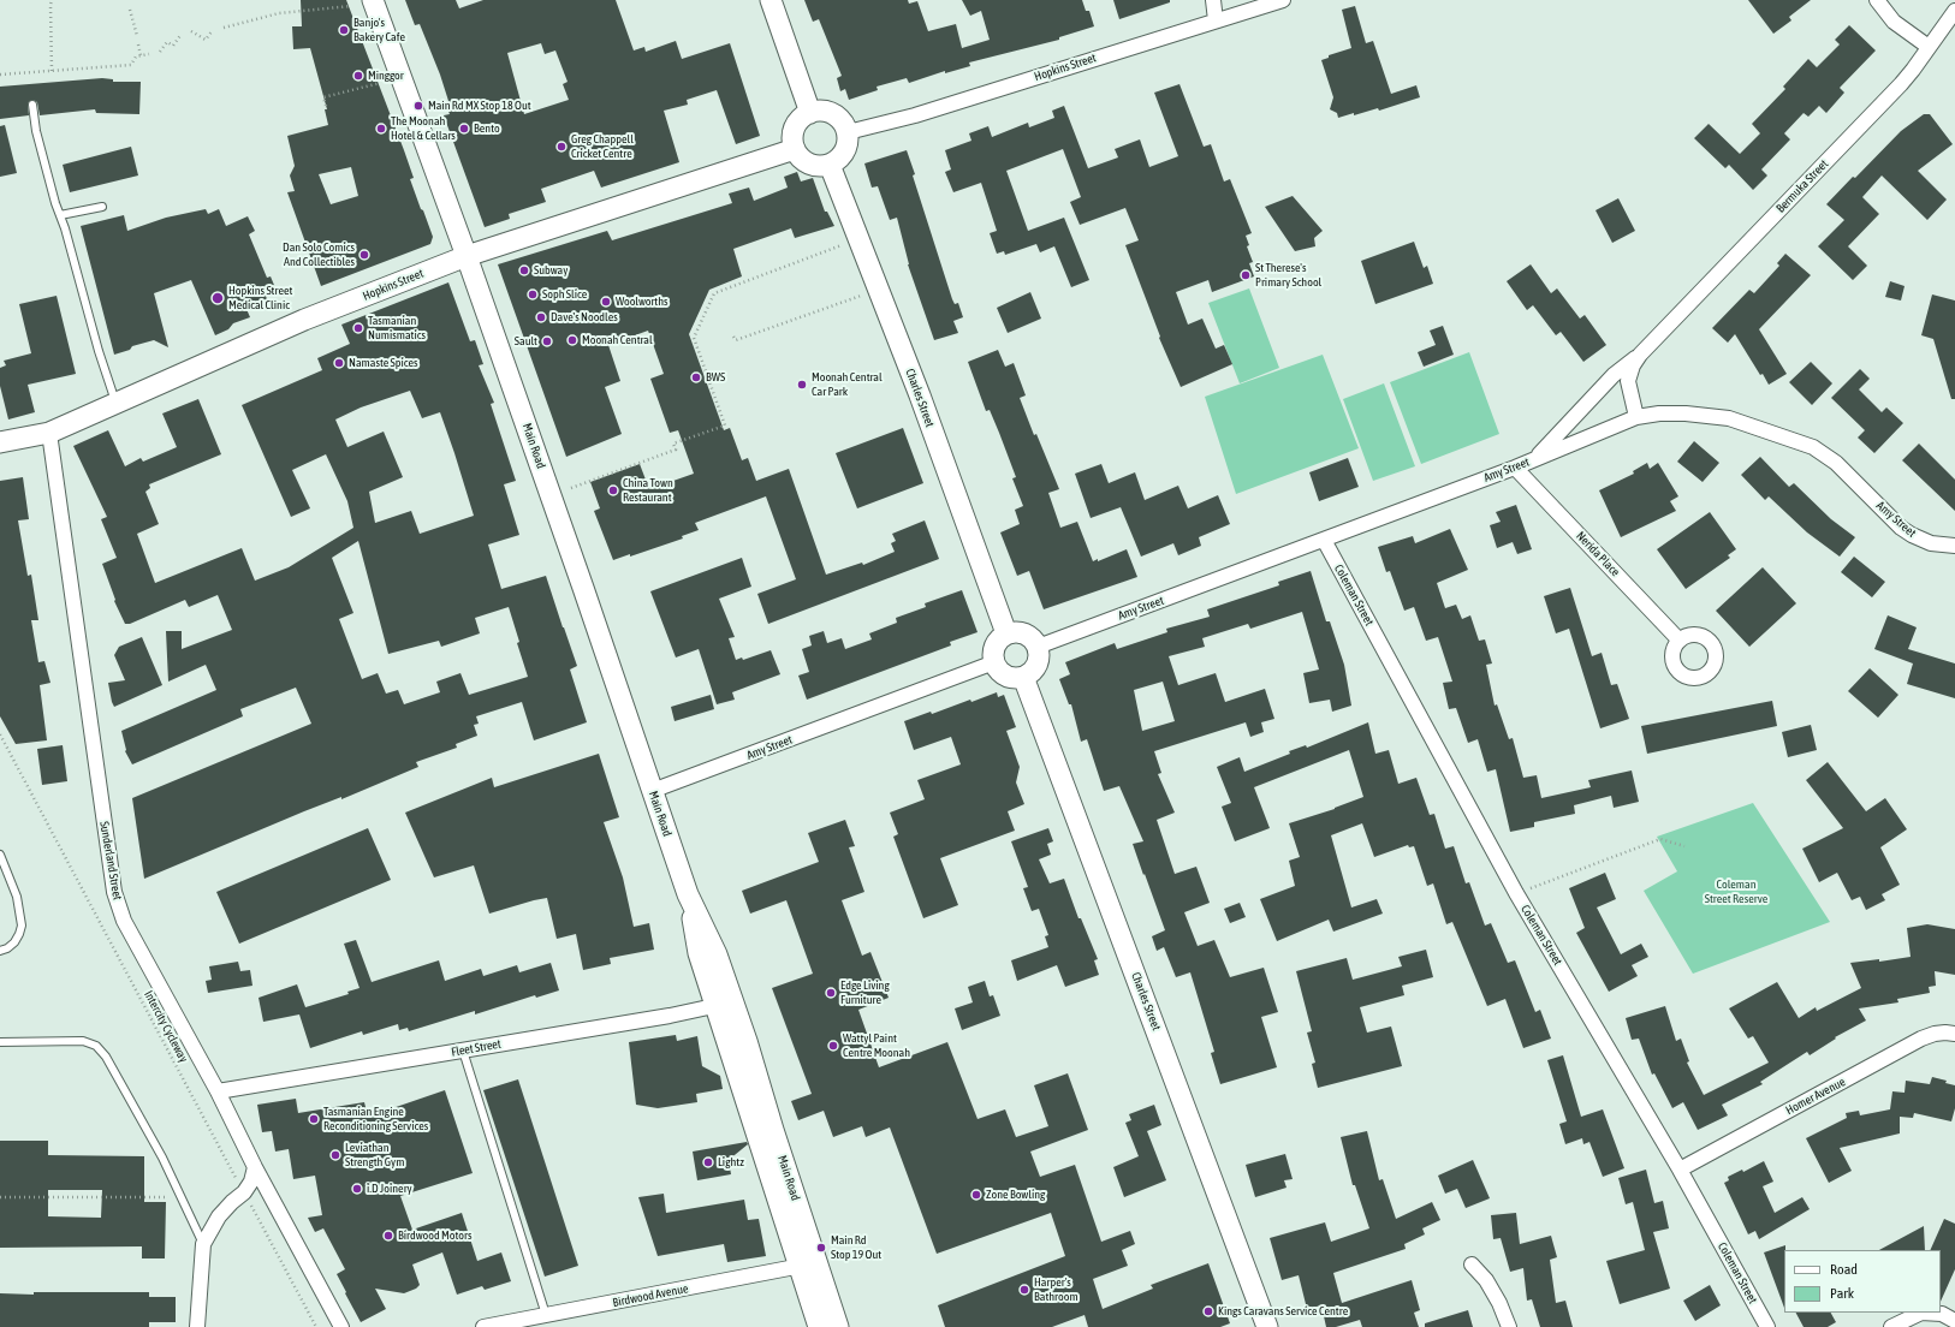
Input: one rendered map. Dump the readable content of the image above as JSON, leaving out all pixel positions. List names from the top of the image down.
{
  "streets": {
    "street": [
      "Hopkins Street",
      "Bermuka Street",
      "Charles Street",
      "Main Road",
      "Amy Street",
      "Nerida Place",
      "Coleman Street",
      "Sunderland Street",
      "Fleet Street",
      "Homer Avenue",
      "Birdwood Avenue"
    ],
    "path": ["Intercity Cycleway"]
  },
  "crossings": [
    ["Hopkins Street", "Charles Street"],
    ["Hopkins Street", "Main Road"],
    ["Hopkins Street", "Sunderland Street"],
    ["Bermuka Street", "Amy Street"],
    ["Charles Street", "Amy Street"],
    ["Main Road", "Amy Street"],
    ["Main Road", "Fleet Street"],
    ["Main Road", "Birdwood Avenue"],
    ["Amy Street", "Nerida Place"],
    ["Amy Street", "Coleman Street"],
    ["Coleman Street", "Homer Avenue"],
    ["Sunderland Street", "Fleet Street"]
  ],
  "parks": ["Coleman Street Reserve"],
  "places": [
    "Banjo's Bakery Cafe",
    "Minggor",
    "Main Rd MX Stop 18 Out",
    "The Moonah Hotel & Cellars",
    "Bento",
    "Greg Chappell Cricket Centre",
    "Dan Solo Comics And Collectibles",
    "Subway",
    "St Therese's Primary School",
    "Soph Slice",
    "Hopkins Street Medical Clinic",
    "Woolworths",
    "Dave's Noodles",
    "Tasmanian Numismatics",
    "Moonah Central",
    "Sault",
    "Namaste Spices",
    "BWS",
    "Moonah Central Car Park",
    "China Town Restaurant",
    "Edge Living Furniture",
    "Wattyl Paint Centre Moonah",
    "Tasmanian Engine Reconditioning Services",
    "Leviathan Strength Gym",
    "Lightz",
    "i.D Joinery",
    "Zone Bowling",
    "Birdwood Motors",
    "Main Rd Stop 19 Out",
    "Harper's Bathroom",
    "Kings Caravans Service Centre"
  ],
  "legend": ["Road", "Park"]
}
